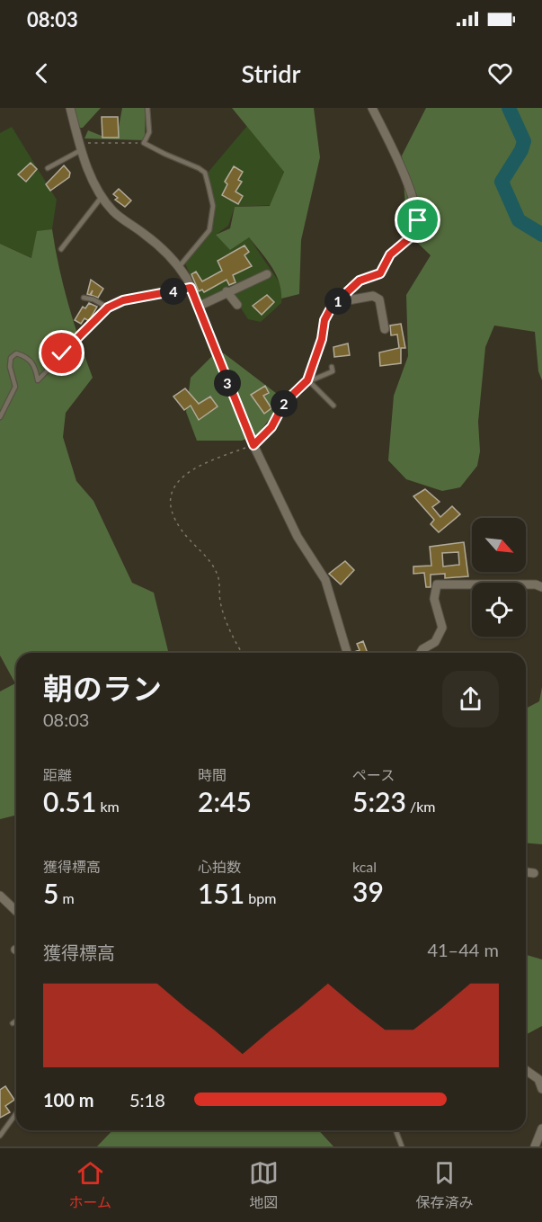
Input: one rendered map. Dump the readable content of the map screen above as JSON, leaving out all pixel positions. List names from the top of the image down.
{
  "north": "bottom right",
  "page": {
    "status": "08:03",
    "header": "Stridr",
    "pins": [
      "4",
      "1",
      "3",
      "2"
    ],
    "heading": ["朝のラン", "08:03"],
    "stats": [
      ["距離", "0.51 km"],
      ["時間", "2:45"],
      ["ペース", "5:23 /km"],
      ["獲得標高", "5 m"],
      ["心拍数", "151 bpm"],
      ["kcal", "39"]
    ],
    "chart": ["獲得標高", "41–44 m"],
    "list": [
      {
        "name": "100 m",
        "note": "5:18"
      }
    ],
    "tabs": ["ホーム", "地図", "保存済み"]
  }
}
